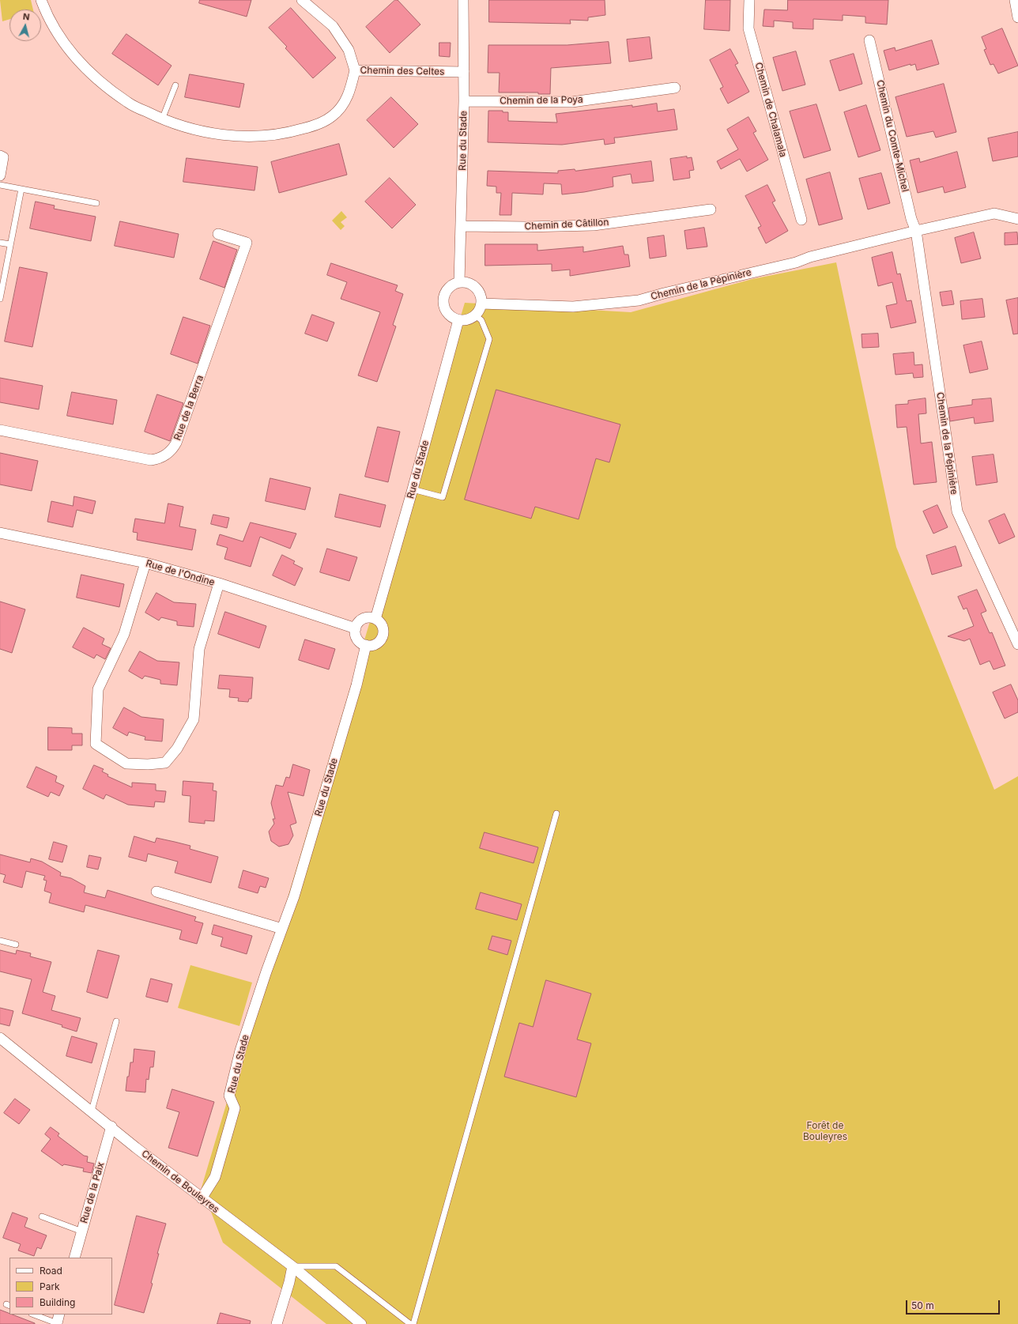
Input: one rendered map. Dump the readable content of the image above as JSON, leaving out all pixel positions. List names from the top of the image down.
{
  "streets": {
    "street": [
      "Chemin des Celtes",
      "Chemin de la Poya",
      "Chemin de Chalamala",
      "Chemin du Comte-Michel",
      "Rue du Stade",
      "Chemin de Câtillon",
      "Chemin de la Pépinière",
      "Rue de la Berra",
      "Rue de l'Ondine",
      "Chemin de Bouleyres",
      "Rue de la Paix"
    ]
  },
  "crossings": [
    ["Chemin des Celtes", "Rue du Stade"],
    ["Chemin de la Poya", "Rue du Stade"],
    ["Chemin du Comte-Michel", "Chemin de la Pépinière"],
    ["Rue du Stade", "Chemin de Câtillon"],
    ["Rue du Stade", "Chemin de la Pépinière"],
    ["Rue du Stade", "Rue de l'Ondine"],
    ["Rue du Stade", "Chemin de Bouleyres"],
    ["Chemin de Bouleyres", "Rue de la Paix"]
  ],
  "parks": ["Forêt de Bouleyres"],
  "legend": ["Road", "Park", "Building"],
  "scale_bar": "50 m",
  "north": "top"
}
